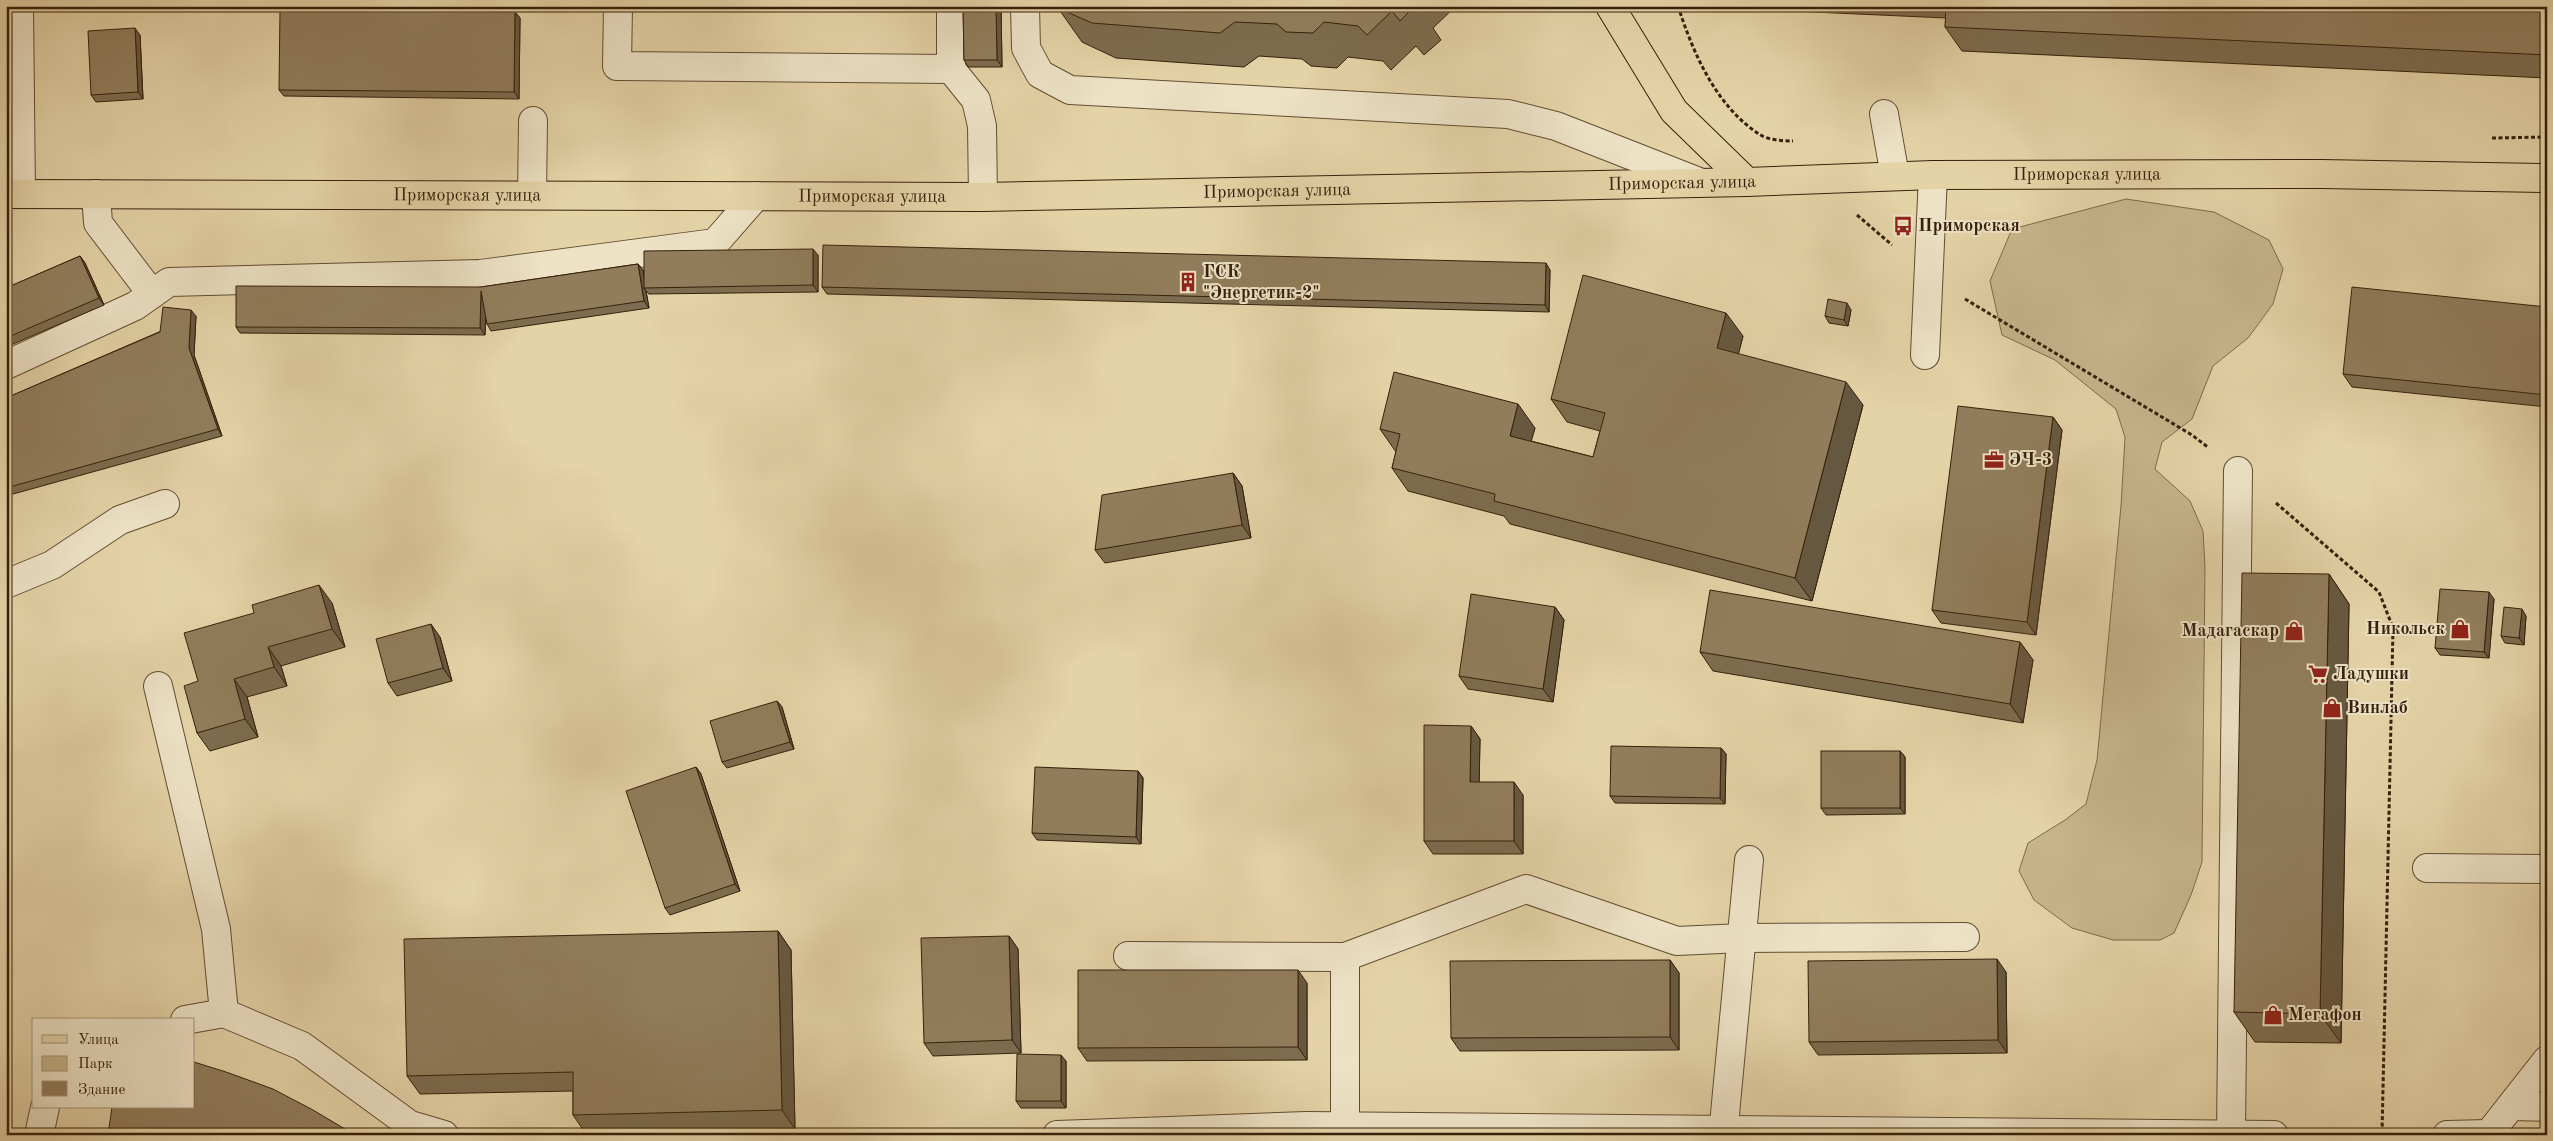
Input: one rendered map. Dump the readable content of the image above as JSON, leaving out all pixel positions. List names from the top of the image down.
{
  "streets": {
    "main road": ["Приморская улица"]
  },
  "places": {
    "bus stop": ["Приморская"],
    "building": ["ГСК \"Энергетик-2\""],
    "office": ["ЭЧ-3"],
    "shop": [
      "Никольск",
      "Мадагаскар",
      "Винлаб",
      "Мегафон"
    ],
    "supermarket": ["Ладушки"]
  },
  "legend": ["Улица", "Парк", "Здание"]
}
